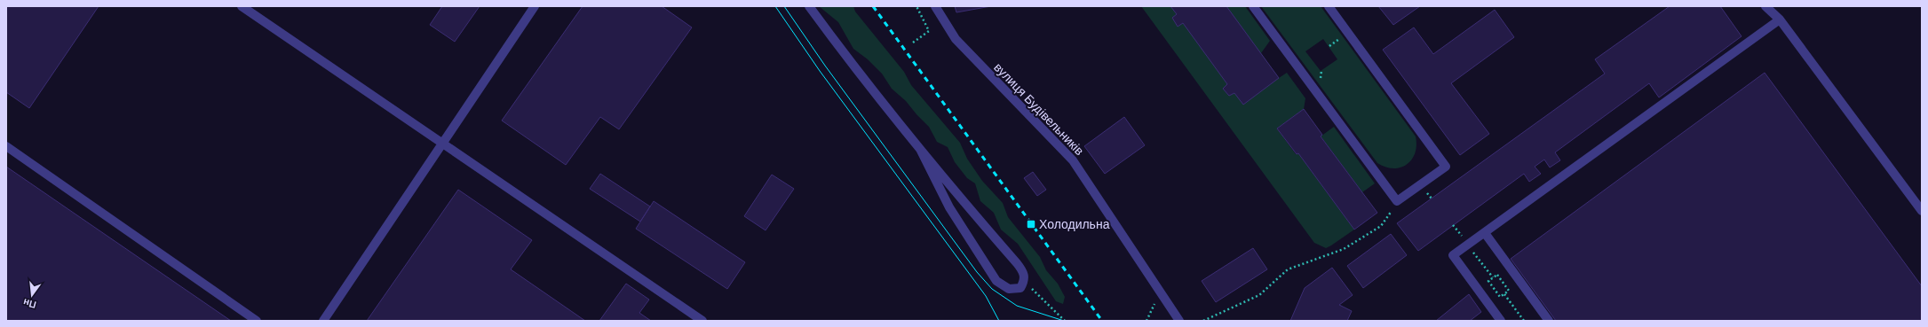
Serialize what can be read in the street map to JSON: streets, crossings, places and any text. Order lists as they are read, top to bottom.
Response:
{
  "streets": {
    "street": ["вулиця Будівельників"]
  },
  "places": {
    "transit": ["Холодильна"]
  },
  "north": "bottom"
}
